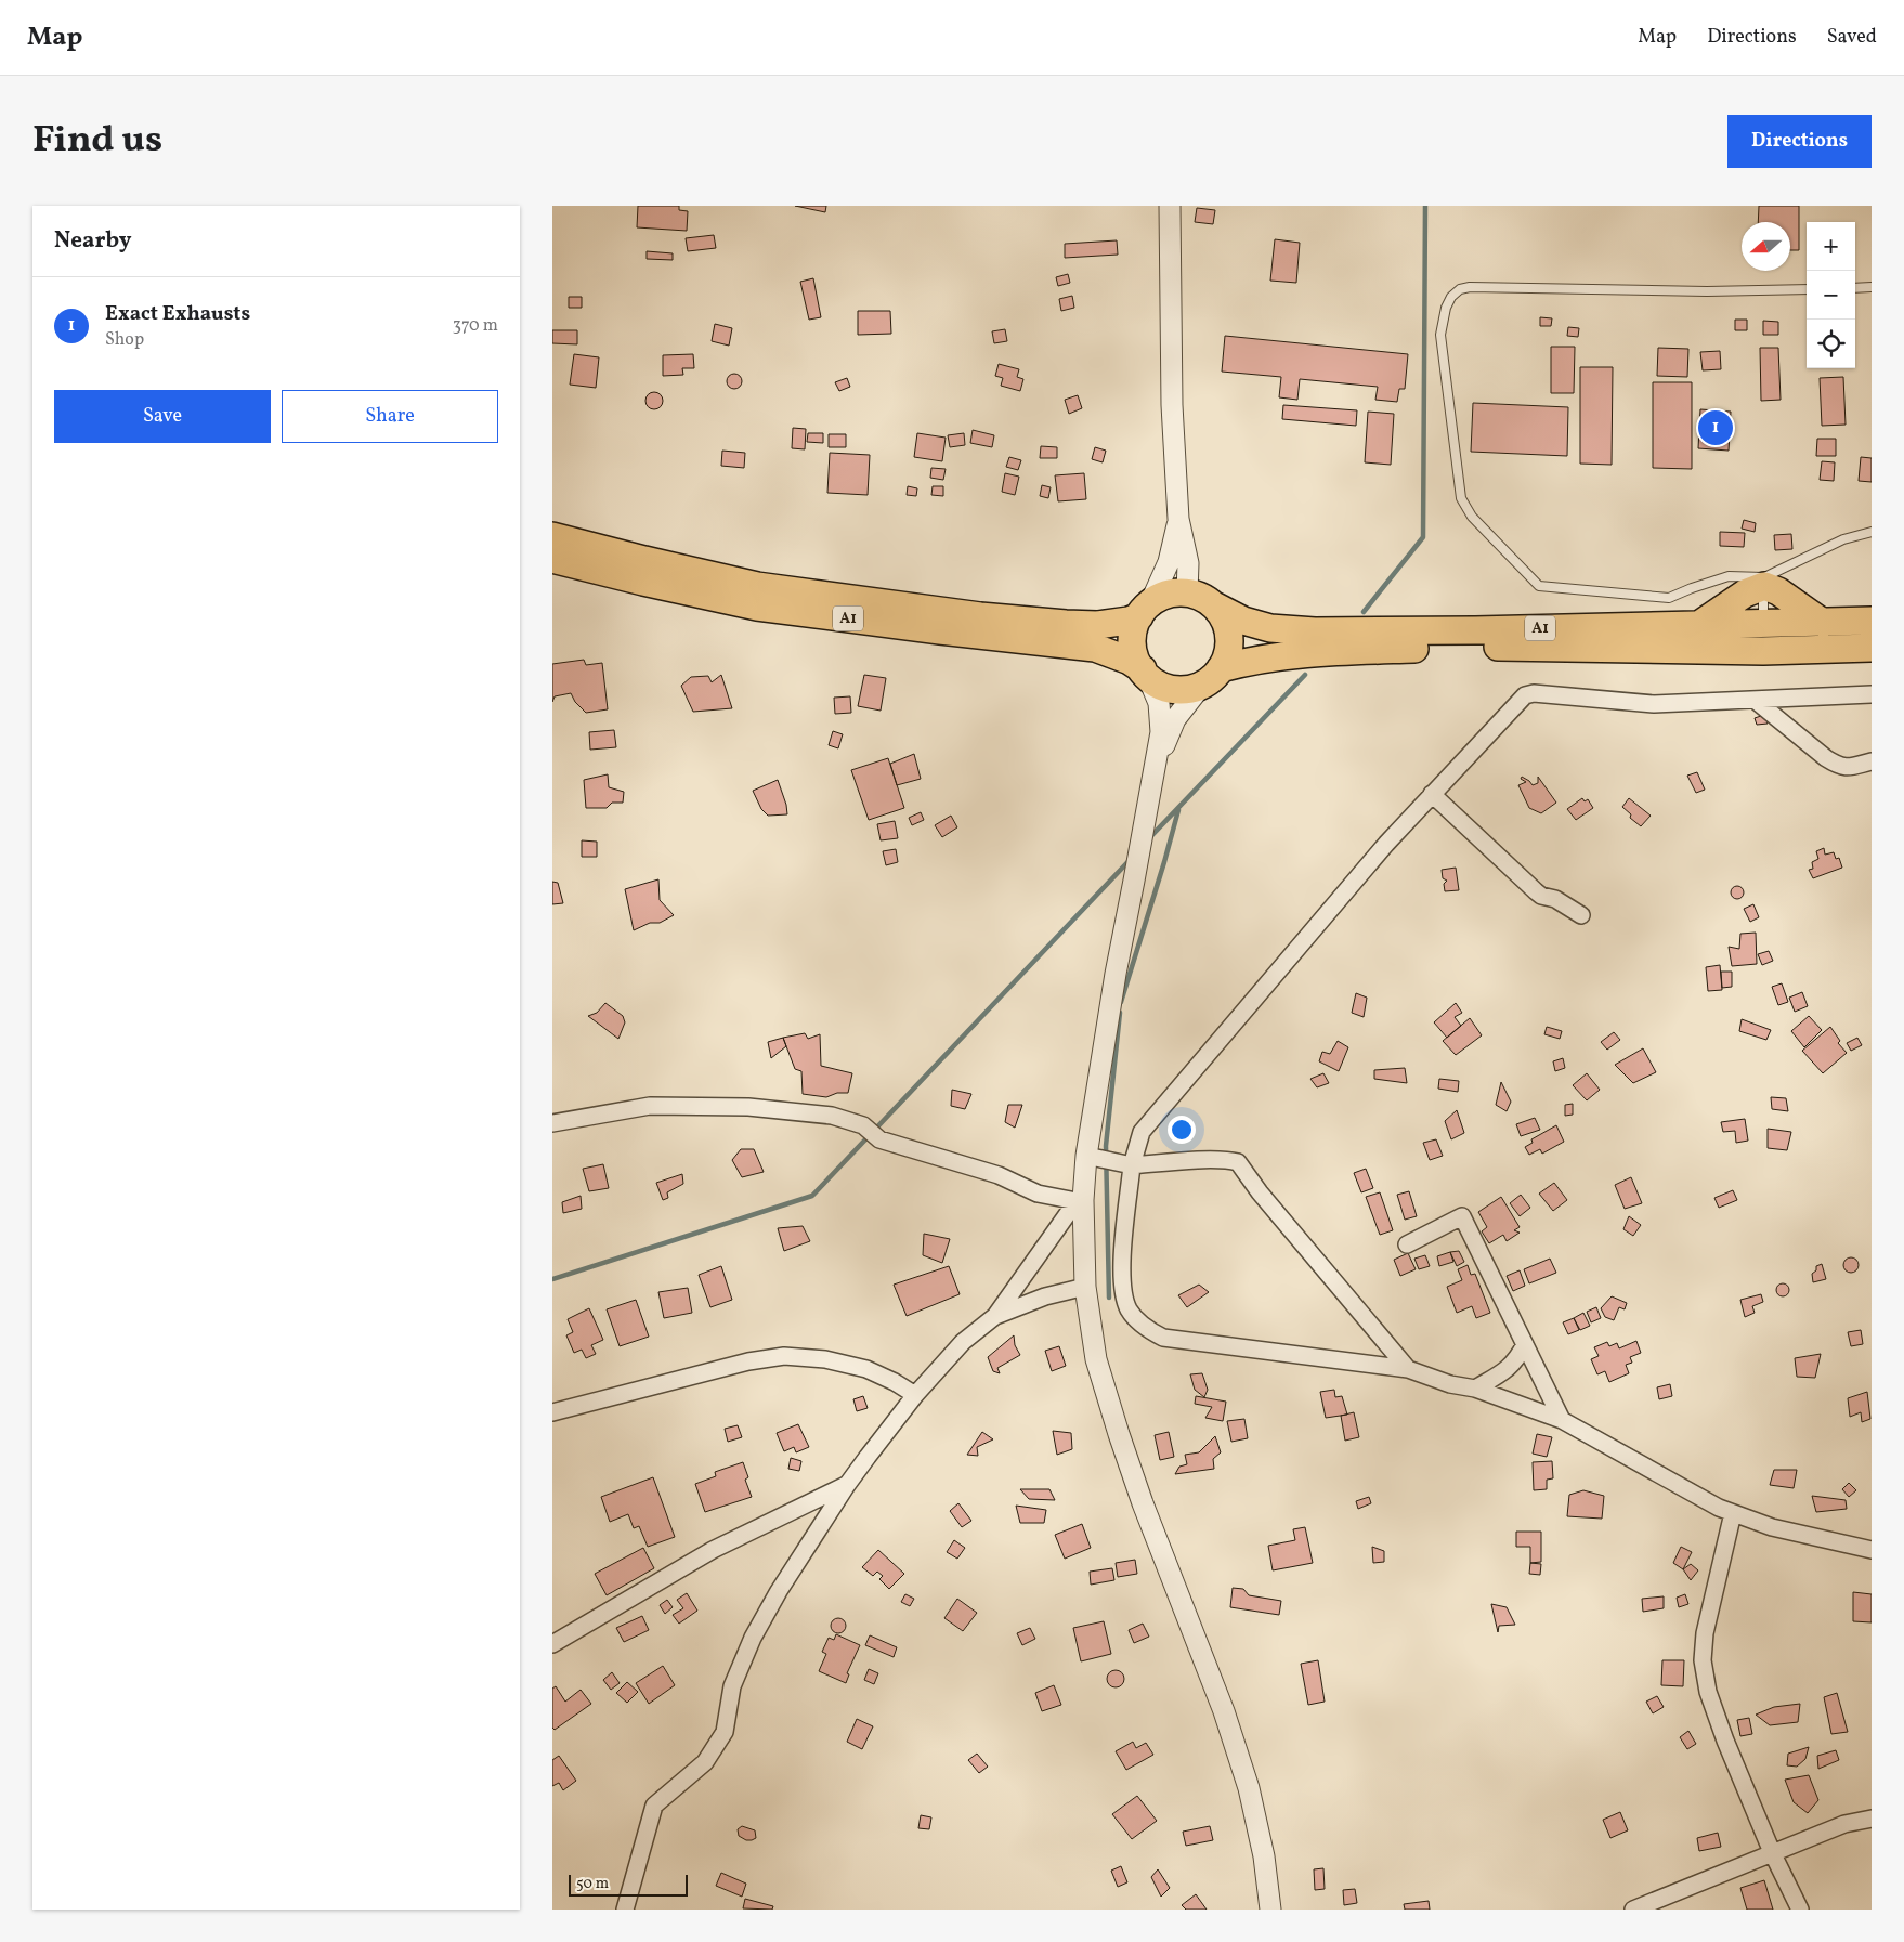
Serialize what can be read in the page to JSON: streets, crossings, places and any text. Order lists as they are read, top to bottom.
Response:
{
  "streets": {
    "highway": ["A1"]
  },
  "scale_bar": "50 m",
  "north": "left",
  "page": {
    "header": "Map",
    "nav": ["Map", "Directions", "Saved"],
    "title": "Find us",
    "buttons": [
      "Directions",
      ["Save", "Share"]
    ],
    "heading": "Nearby",
    "map_buttons": ["+", "−"],
    "list": [
      {
        "mark": "1",
        "name": "Exact Exhausts",
        "note": "Shop",
        "value": "370 m"
      }
    ],
    "pins": "1",
    "scale": "50 m"
  }
}
